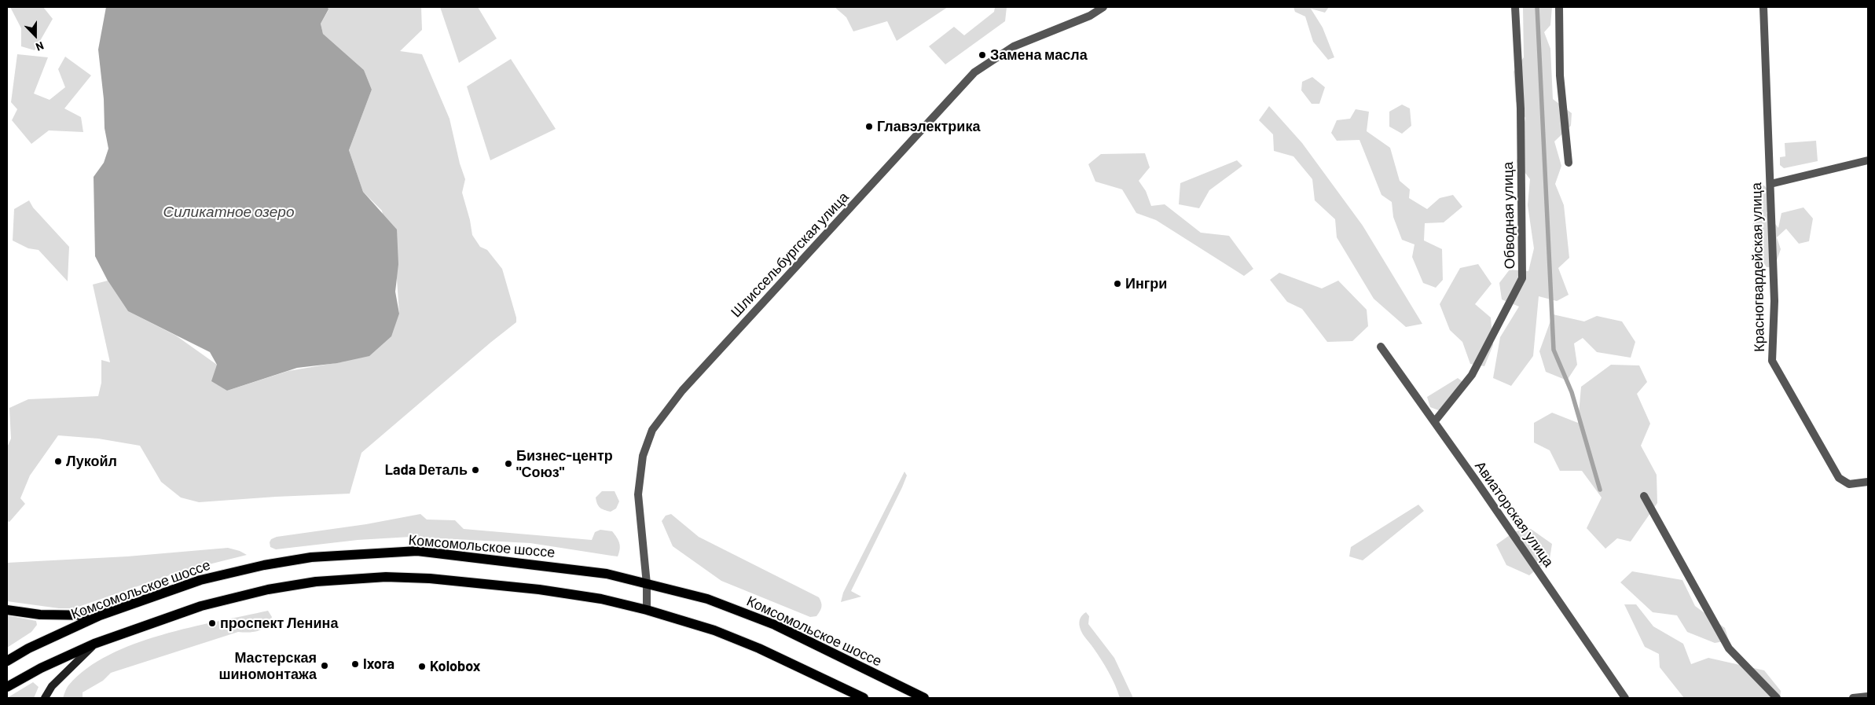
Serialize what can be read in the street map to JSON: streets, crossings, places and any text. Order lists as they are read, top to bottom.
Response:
{
  "streets": {
    "main road": ["Комсомольское шоссе"],
    "street": [
      "Обводная улица",
      "Шлиссельбургская улица",
      "Красногвардейская улица",
      "Авиаторская улица"
    ]
  },
  "crossings": [
    ["Обводная улица", "Авиаторская улица"],
    ["Шлиссельбургская улица", "Комсомольское шоссе"]
  ],
  "water": ["Силикатное озеро"],
  "places": [
    "Замена масла",
    "Главэлектрика",
    "Ингри",
    "Лукойл",
    "Бизнес-центр \"Союз\"",
    "Lada Dеталь",
    "проспект Ленина",
    "Ixora",
    "Мастерская шиномонтажа",
    "Kolobox"
  ],
  "north": "bottom"
}
